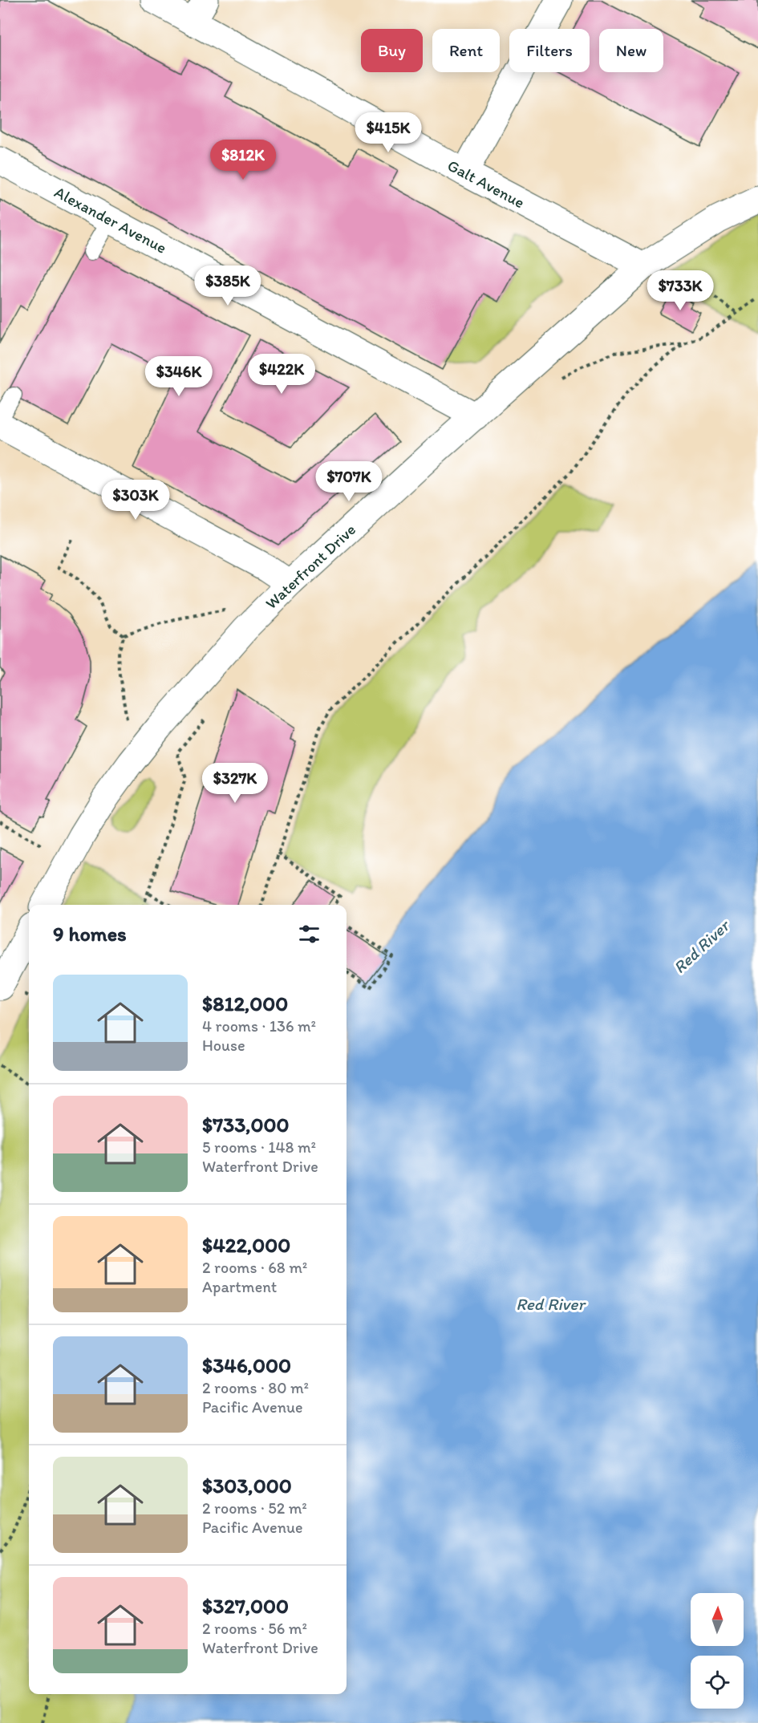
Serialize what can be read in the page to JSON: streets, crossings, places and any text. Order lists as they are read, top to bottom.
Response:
{
  "streets": {
    "street": ["Galt Avenue", "Alexander Avenue", "Waterfront Drive"]
  },
  "crossings": [
    ["Galt Avenue", "Waterfront Drive"],
    ["Alexander Avenue", "Waterfront Drive"]
  ],
  "water": ["Red River"],
  "north": "top",
  "page": {
    "chip": [
      "Buy",
      "Rent",
      "Filters",
      "New"
    ],
    "price": [
      "$415K",
      "$812K",
      "$385K",
      "$733K",
      "$422K",
      "$346K",
      "$707K",
      "$303K",
      "$327K"
    ],
    "heading": "9 homes",
    "list": [
      {
        "name": "$812,000",
        "note": "4 rooms · 136 m² · House"
      },
      {
        "name": "$733,000",
        "note": "5 rooms · 148 m² · Waterfront Drive"
      },
      {
        "name": "$422,000",
        "note": "2 rooms · 68 m² · Apartment"
      },
      {
        "name": "$346,000",
        "note": "2 rooms · 80 m² · Pacific Avenue"
      },
      {
        "name": "$303,000",
        "note": "2 rooms · 52 m² · Pacific Avenue"
      },
      {
        "name": "$327,000",
        "note": "2 rooms · 56 m² · Waterfront Drive"
      }
    ]
  }
}
